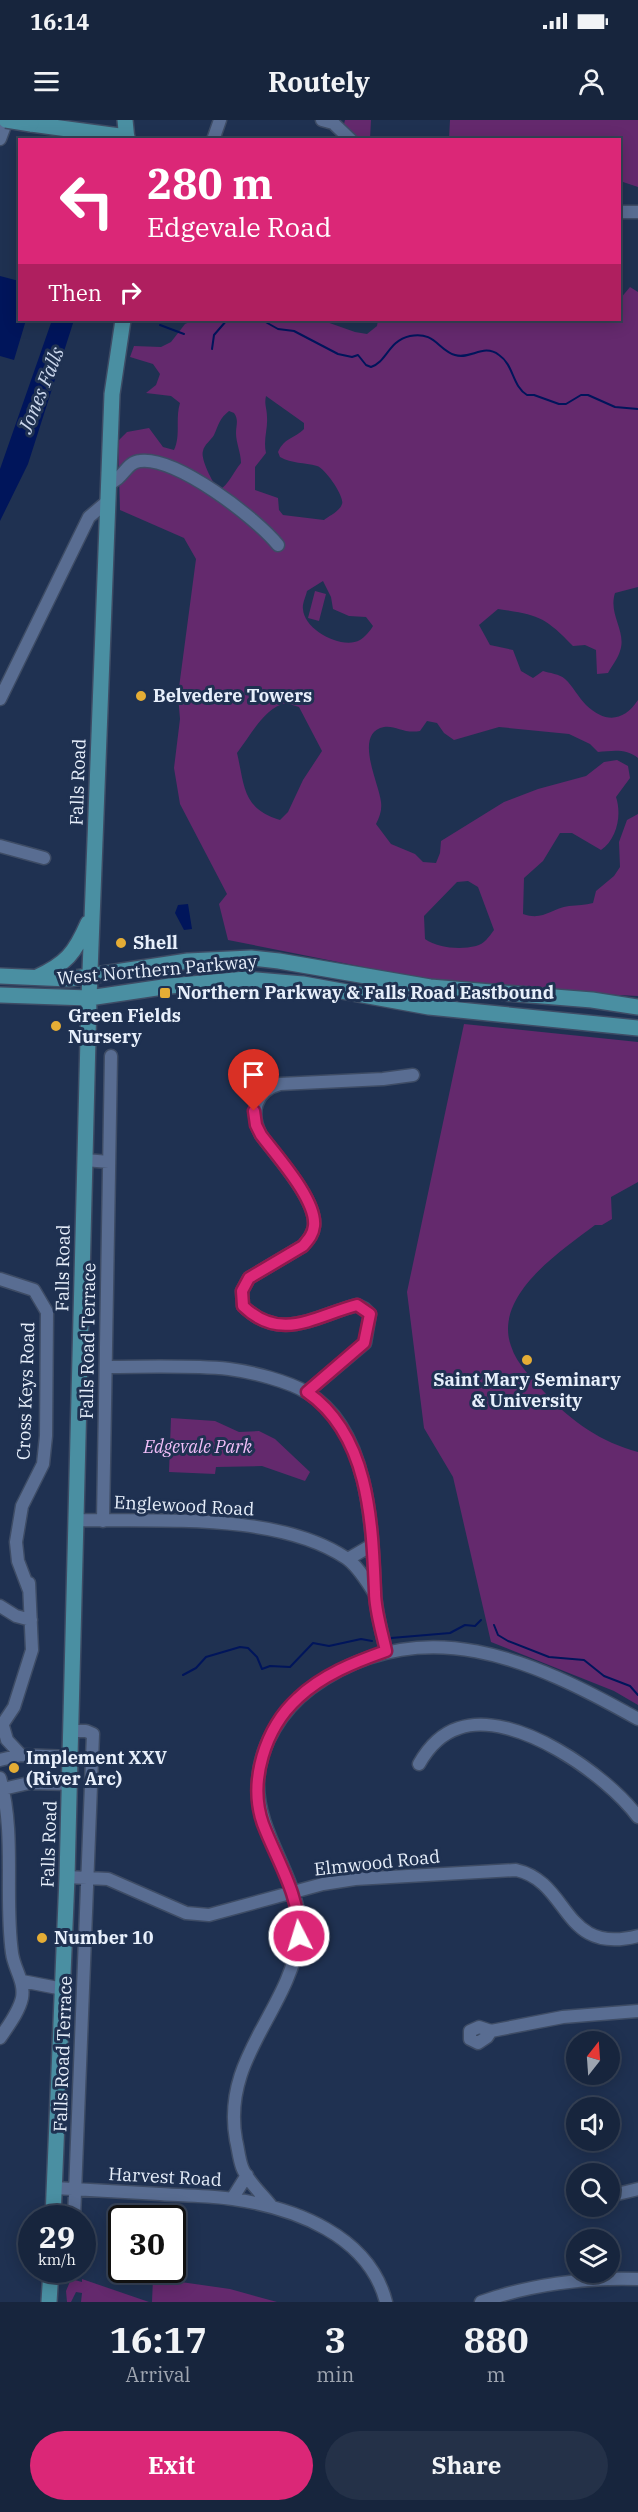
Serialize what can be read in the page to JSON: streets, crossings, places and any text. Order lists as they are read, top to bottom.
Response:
{
  "streets": {
    "main road": ["Falls Road", "West Northern Parkway"],
    "street": [
      "Falls Road Terrace",
      "Cross Keys Road",
      "Englewood Road",
      "Elmwood Road",
      "Harvest Road"
    ]
  },
  "crossings": [
    ["Falls Road", "West Northern Parkway"],
    ["Falls Road", "Falls Road Terrace"],
    ["Falls Road", "Englewood Road"],
    ["Falls Road", "Elmwood Road"],
    ["Falls Road", "Harvest Road"],
    ["Falls Road Terrace", "Englewood Road"],
    ["Falls Road Terrace", "Elmwood Road"],
    ["Falls Road Terrace", "Harvest Road"]
  ],
  "water": ["Jones Falls"],
  "parks": ["Edgevale Park"],
  "places": {
    "other": [
      "Belvedere Towers",
      "Shell",
      "Green Fields Nursery",
      "Saint Mary Seminary & University",
      "Implement XXV (River Arc)",
      "Number 10"
    ],
    "transit": ["Northern Parkway & Falls Road Eastbound"]
  },
  "north": "top",
  "page": {
    "status": "16:14",
    "header": "Routely",
    "turn": ["280 m", "Edgevale Road"],
    "then": "Then",
    "speed": "29 km/h",
    "limit": "30",
    "eta": [
      "16:17",
      "Arrival",
      "3",
      "min",
      "880",
      "m"
    ],
    "buttons": ["Exit", "Share"]
  }
}
